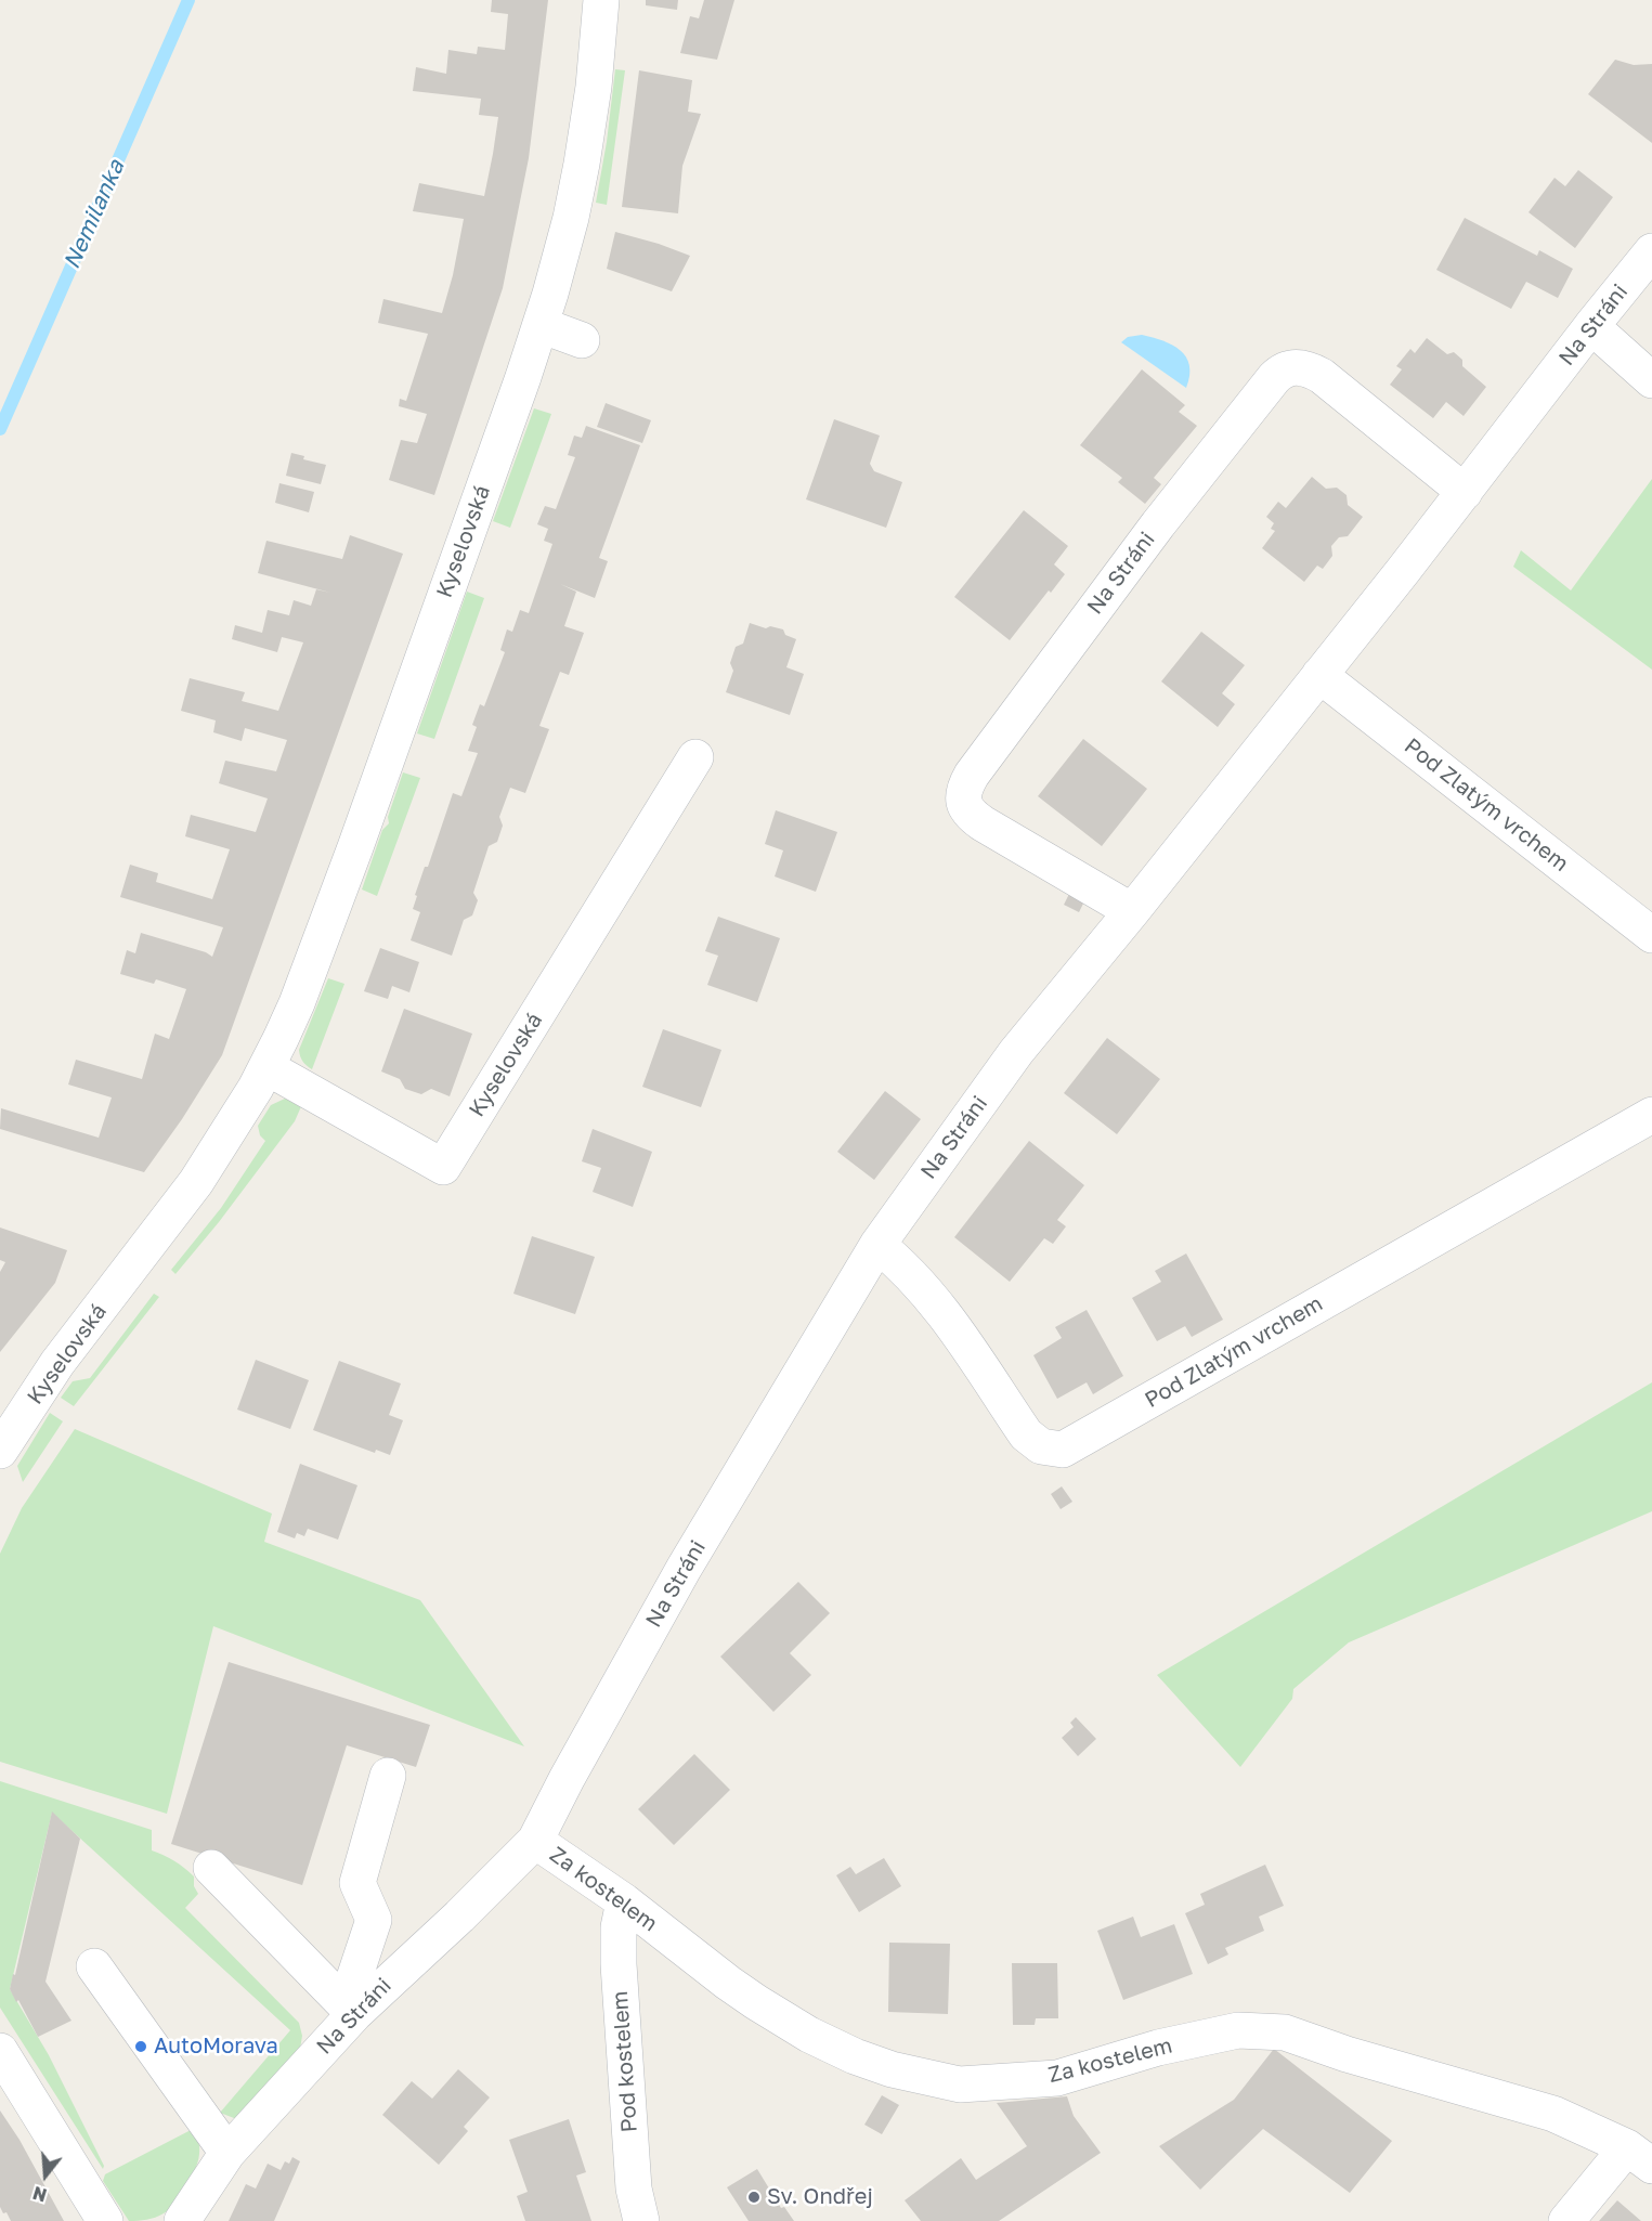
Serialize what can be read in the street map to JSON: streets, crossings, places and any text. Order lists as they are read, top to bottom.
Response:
{
  "streets": {
    "street": [
      "Na Stráni",
      "Kyselovská",
      "Pod Zlatým vrchem",
      "Za kostelem",
      "Pod kostelem"
    ]
  },
  "crossings": [
    ["Na Stráni", "Pod Zlatým vrchem"],
    ["Na Stráni", "Za kostelem"],
    ["Za kostelem", "Pod kostelem"]
  ],
  "water": ["Nemilanka"],
  "places": ["AutoMorava", "Sv. Ondřej"],
  "north": "bottom"
}
